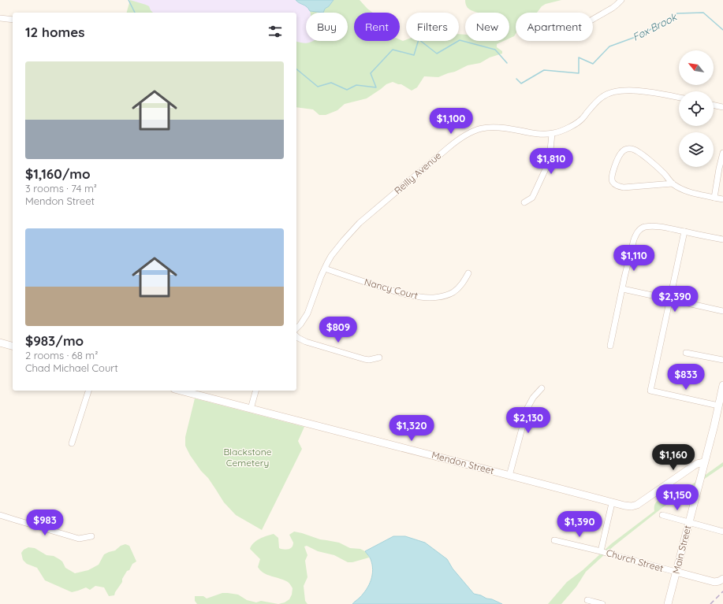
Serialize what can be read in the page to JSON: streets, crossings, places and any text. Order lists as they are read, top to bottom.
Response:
{
  "streets": {
    "street": [
      "Reilly Avenue",
      "Nancy Court",
      "Mendon Street",
      "Main Street",
      "Church Street"
    ]
  },
  "crossings": [
    ["Reilly Avenue", "Nancy Court"],
    ["Mendon Street", "Main Street"],
    ["Main Street", "Church Street"]
  ],
  "water": ["Fox Brook"],
  "parks": ["Blackstone Cemetery"],
  "north": "top left",
  "page": {
    "chip": [
      "Buy",
      "Rent",
      "Filters",
      "New",
      "Apartment"
    ],
    "heading": "12 homes",
    "list": [
      {
        "name": "$1,160/mo",
        "note": "3 rooms · 74 m² · Mendon Street"
      },
      {
        "name": "$983/mo",
        "note": "2 rooms · 68 m² · Chad Michael Court"
      }
    ],
    "price": [
      "$1,100",
      "$1,810",
      "$1,110",
      "$2,390",
      "$809",
      "$833",
      "$2,130",
      "$1,320",
      "$1,160",
      "$1,150",
      "$983",
      "$1,390"
    ]
  }
}
